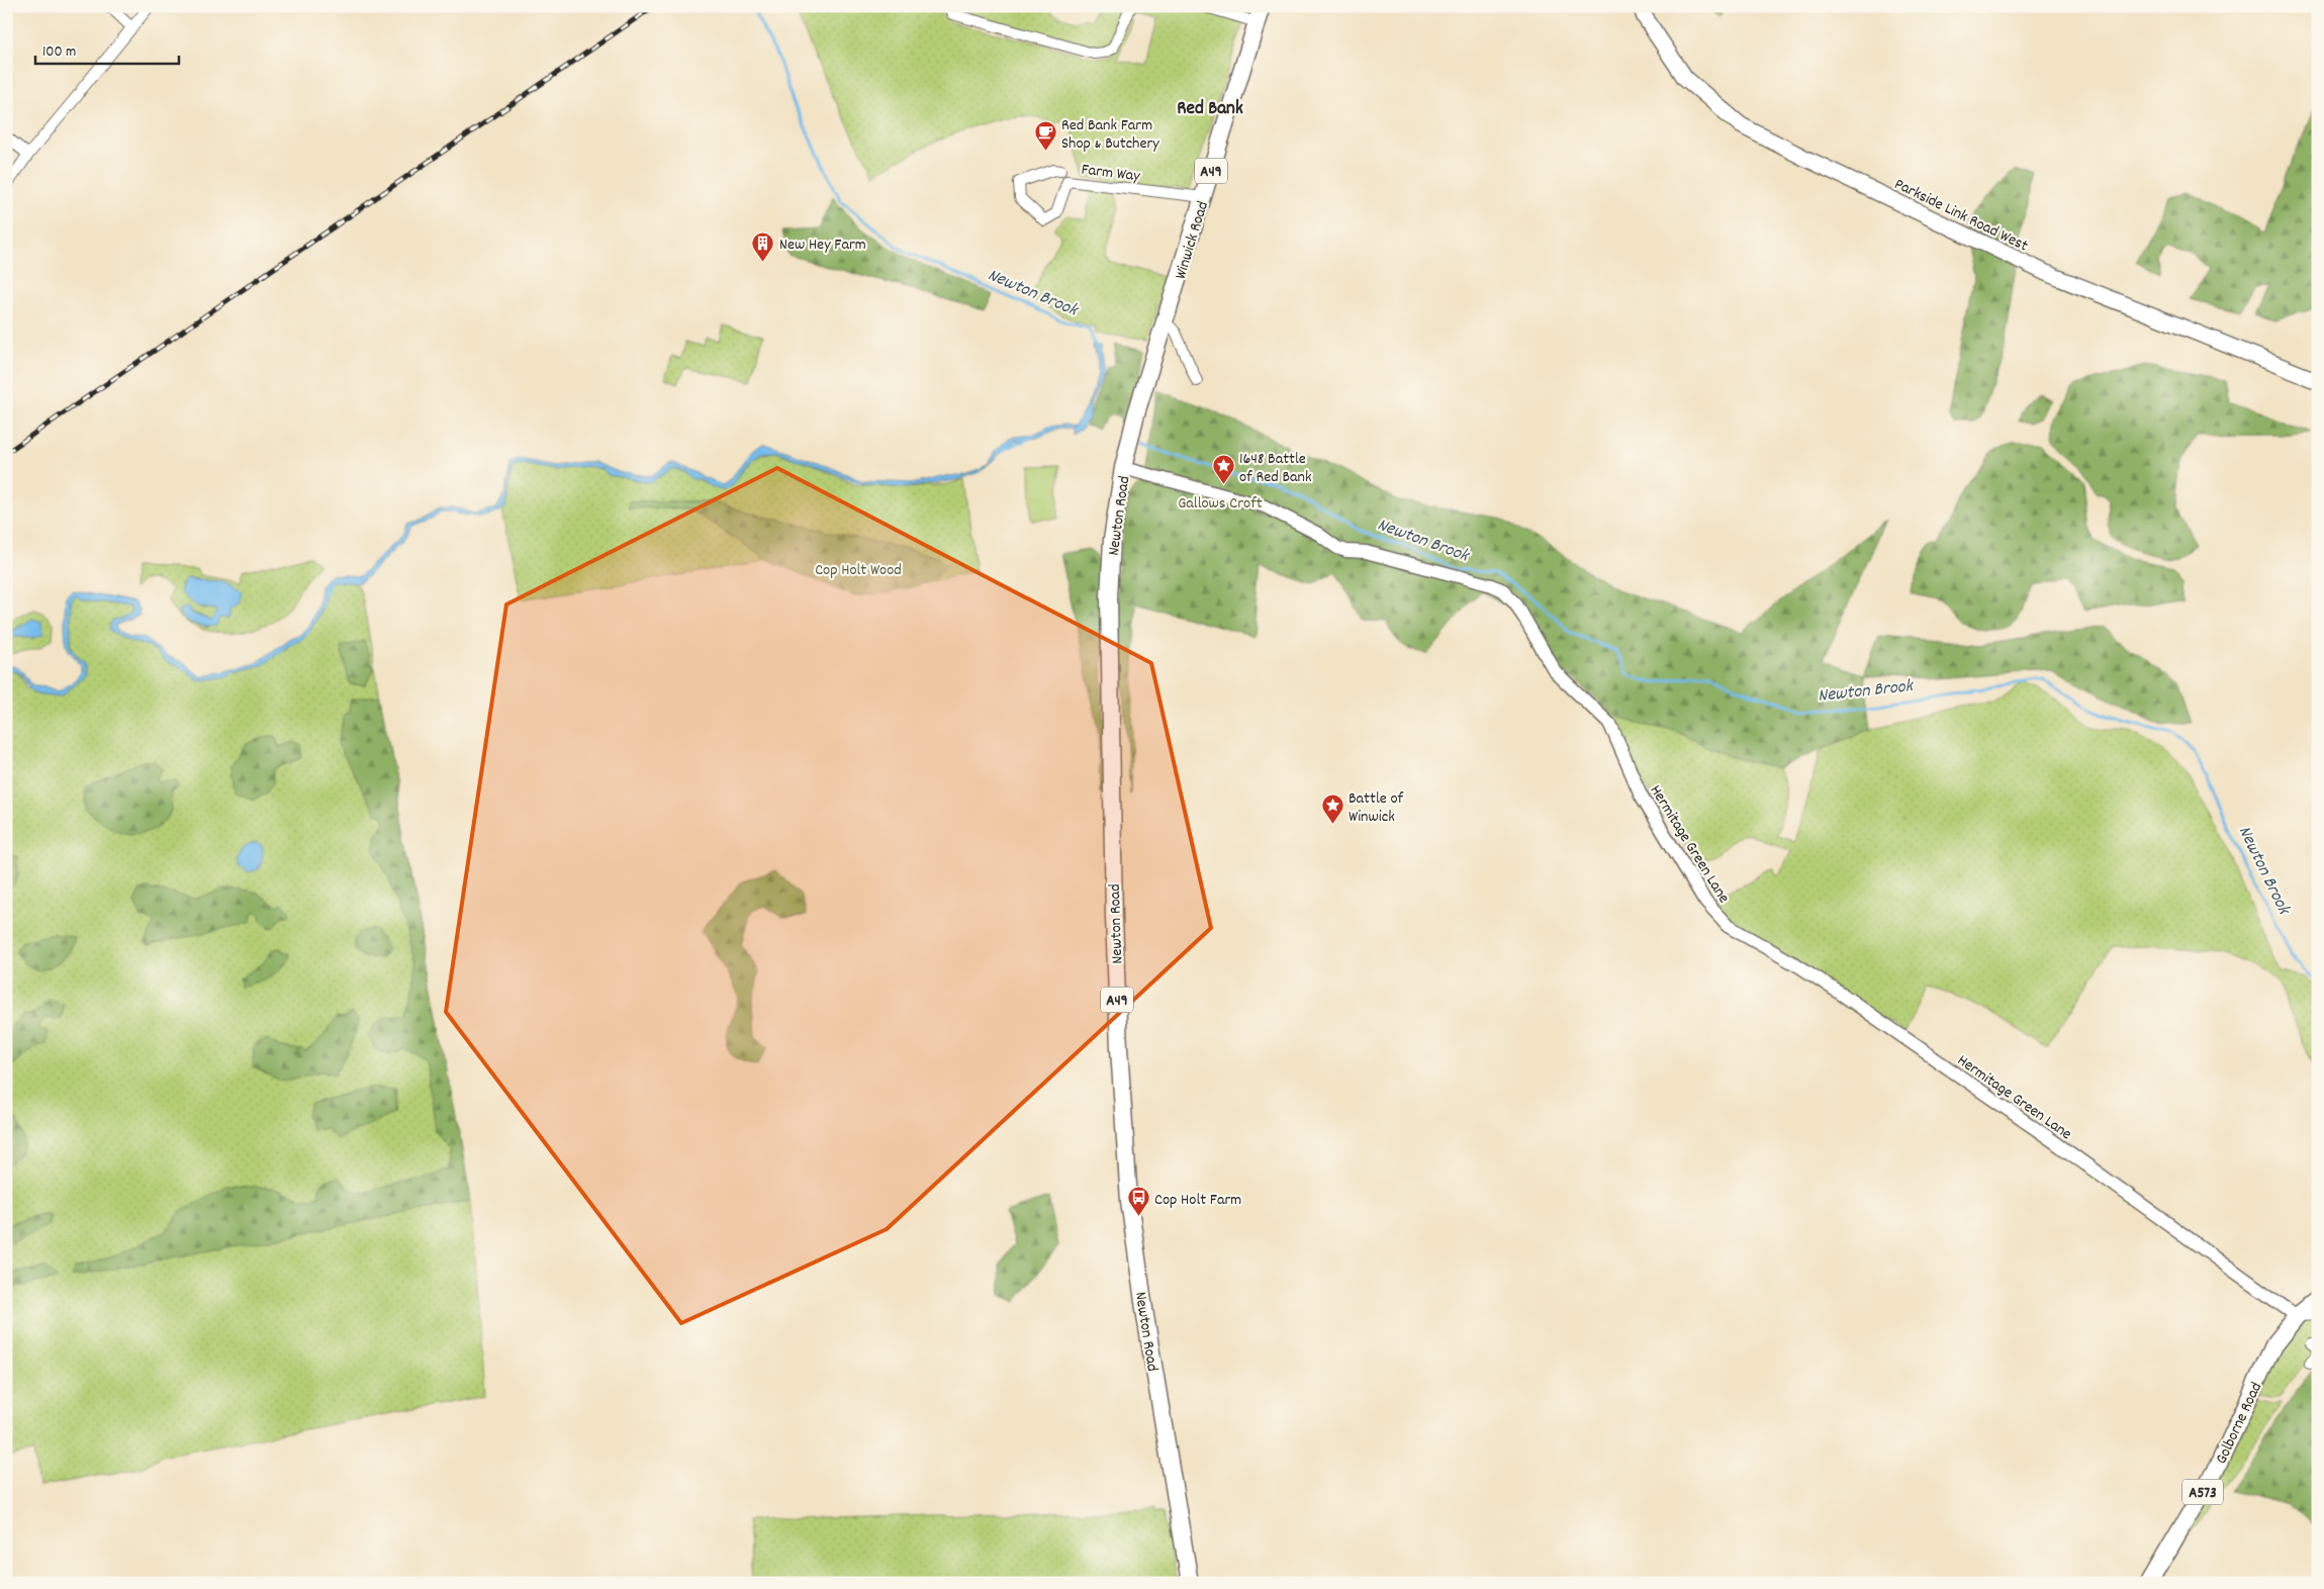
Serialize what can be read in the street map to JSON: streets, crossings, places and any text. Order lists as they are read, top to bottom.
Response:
{
  "streets": {
    "main road": [
      "A49",
      "Parkside Link Road West",
      "Winwick Road",
      "Newton Road",
      "Golborne Road",
      "A573"
    ],
    "street": ["Farm Way", "Hermitage Green Lane"]
  },
  "crossings": [
    ["Farm Way", "Winwick Road"],
    ["Winwick Road", "Newton Road"],
    ["Newton Road", "Hermitage Green Lane"],
    ["Hermitage Green Lane", "Golborne Road"]
  ],
  "districts": ["Red Bank"],
  "water": ["Newton Brook"],
  "parks": ["Gallows Croft", "Cop Holt Wood"],
  "places": {
    "cafe": ["Red Bank Farm Shop & Butchery"],
    "building": ["New Hey Farm"],
    "place": ["1648 Battle of Red Bank", "Battle of Winwick"],
    "bus stop": ["Cop Holt Farm"]
  },
  "scale_bar": "100 m"
}
